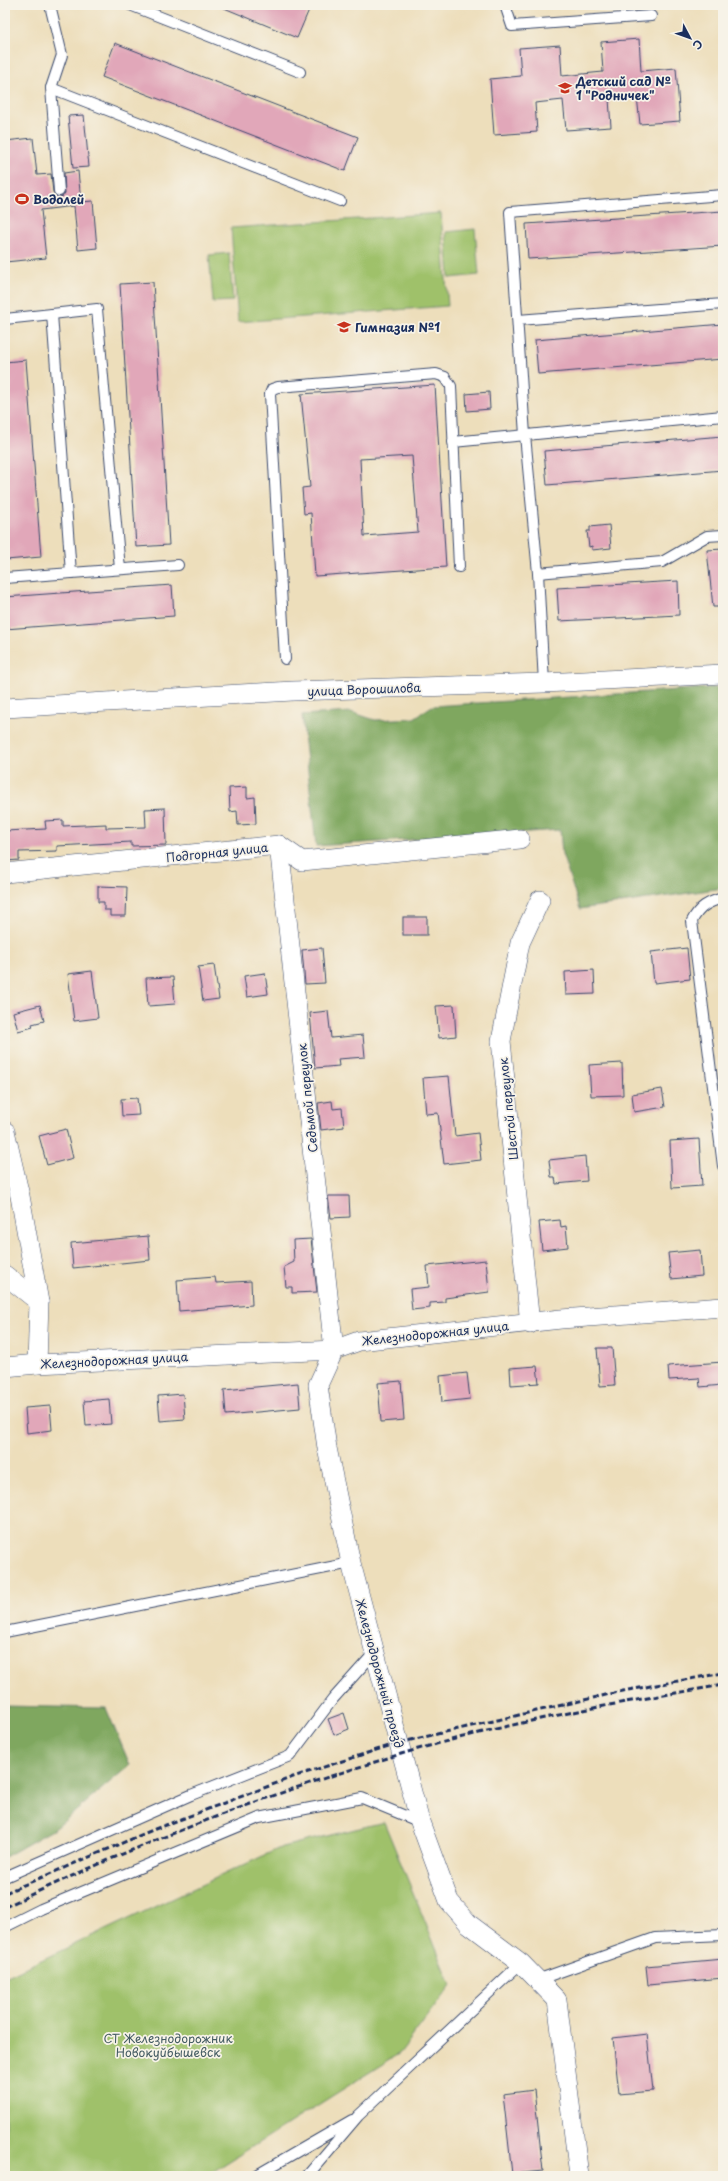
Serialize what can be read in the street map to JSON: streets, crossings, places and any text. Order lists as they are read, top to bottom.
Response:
{
  "streets": {
    "street": [
      "улица Ворошилова",
      "Подгорная улица",
      "Седьмой переулок",
      "Шестой переулок",
      "Железнодорожная улица",
      "Железнодорожный проезд"
    ]
  },
  "crossings": [
    ["Подгорная улица", "Седьмой переулок"],
    ["Седьмой переулок", "Железнодорожная улица"],
    ["Седьмой переулок", "Железнодорожный проезд"],
    ["Шестой переулок", "Железнодорожная улица"],
    ["Железнодорожная улица", "Железнодорожный проезд"]
  ],
  "parks": ["СТ Железнодорожник Новокуйбышевск"],
  "places": {
    "school or university": ["Детский сад № 1 \"Родничек\"", "Гимназия №1"],
    "sports": ["Водолей"]
  },
  "north": "bottom right"
}
